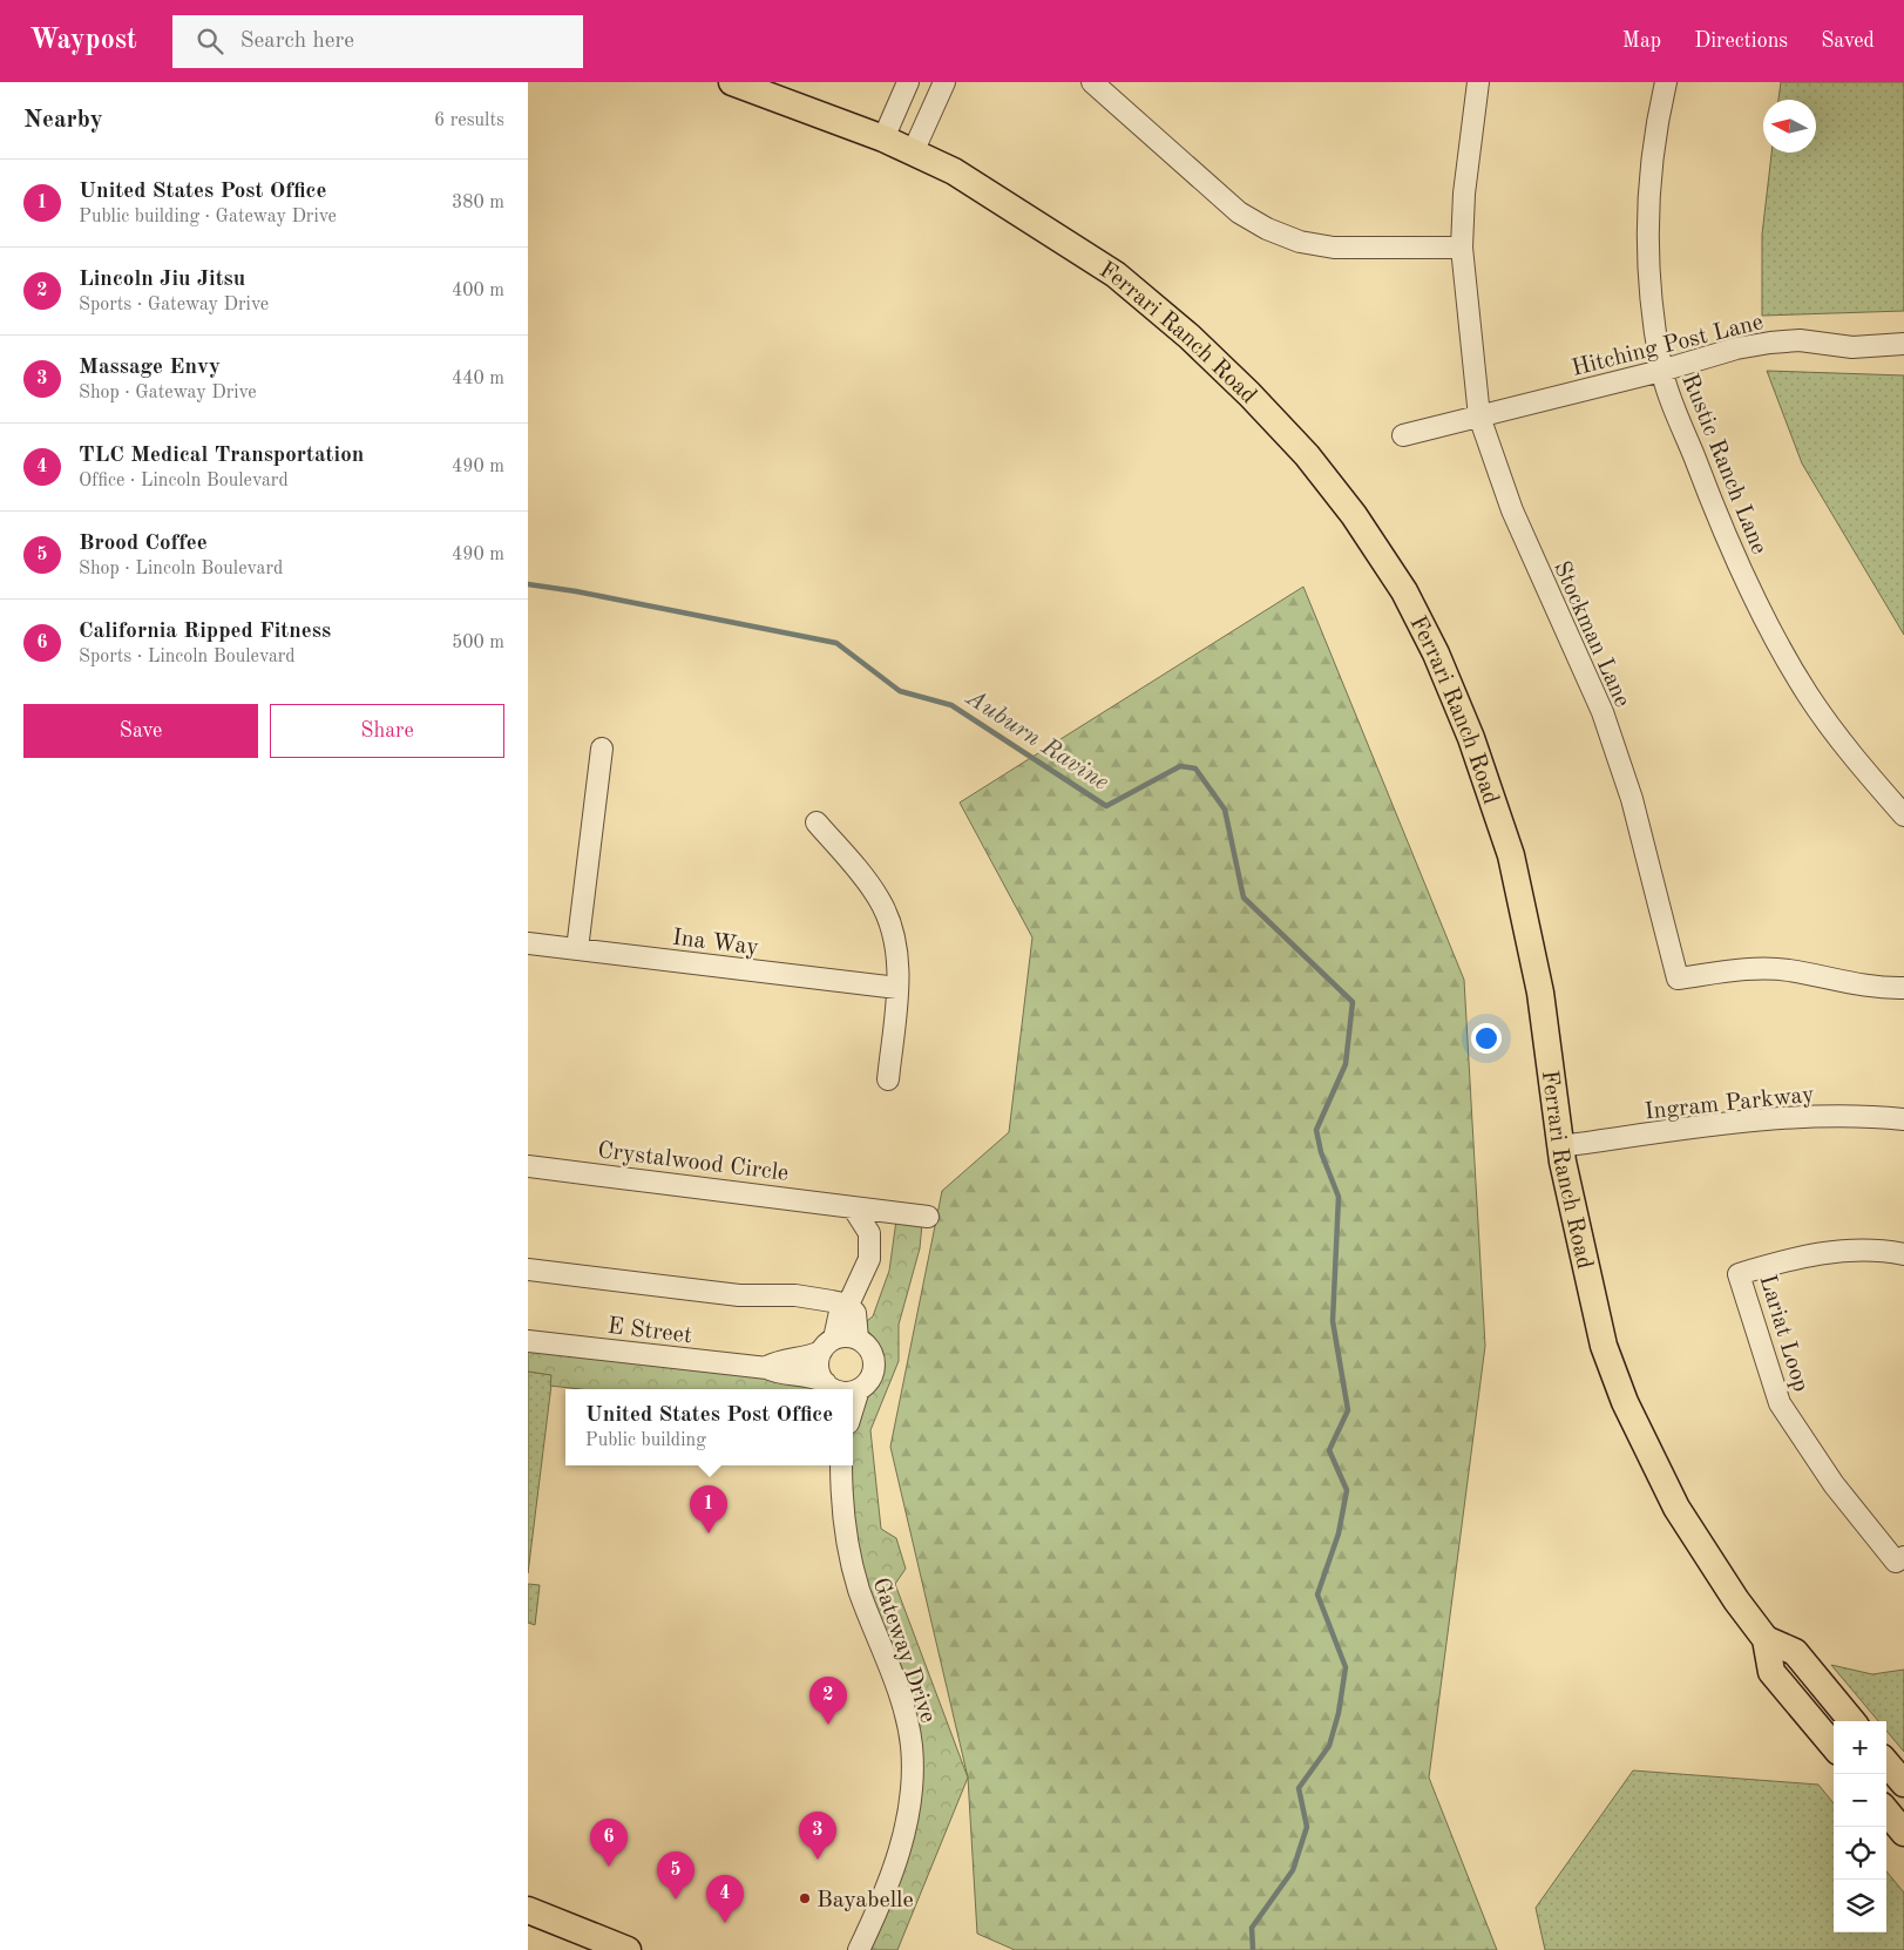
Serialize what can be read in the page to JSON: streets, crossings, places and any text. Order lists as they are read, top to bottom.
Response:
{
  "streets": {
    "main road": ["Ferrari Ranch Road"],
    "street": [
      "Hitching Post Lane",
      "Rustic Ranch Lane",
      "Stockman Lane",
      "Ina Way",
      "Ingram Parkway",
      "Crystalwood Circle",
      "E Street",
      "Lariat Loop",
      "Gateway Drive"
    ]
  },
  "crossings": [
    ["Ferrari Ranch Road", "Ingram Parkway"],
    ["Hitching Post Lane", "Rustic Ranch Lane"],
    ["Hitching Post Lane", "Stockman Lane"]
  ],
  "water": ["Auburn Ravine"],
  "places": ["Bayabelle"],
  "north": "left",
  "page": {
    "header": "Waypost",
    "search": "Search here",
    "nav": ["Map", "Directions", "Saved"],
    "heading": ["Nearby", "6 results"],
    "list": [
      {
        "mark": "1",
        "name": "United States Post Office",
        "note": "Public building · Gateway Drive",
        "value": "380 m"
      },
      {
        "mark": "2",
        "name": "Lincoln Jiu Jitsu",
        "note": "Sports · Gateway Drive",
        "value": "400 m"
      },
      {
        "mark": "3",
        "name": "Massage Envy",
        "note": "Shop · Gateway Drive",
        "value": "440 m"
      },
      {
        "mark": "4",
        "name": "TLC Medical Transportation",
        "note": "Office · Lincoln Boulevard",
        "value": "490 m"
      },
      {
        "mark": "5",
        "name": "Brood Coffee",
        "note": "Shop · Lincoln Boulevard",
        "value": "490 m"
      },
      {
        "mark": "6",
        "name": "California Ripped Fitness",
        "note": "Sports · Lincoln Boulevard",
        "value": "500 m"
      }
    ],
    "buttons": ["Save", "Share"],
    "popup": ["United States Post Office", "Public building"],
    "pins": [
      "1",
      "2",
      "3",
      "6",
      "5",
      "4"
    ],
    "map_buttons": ["+", "−"]
  }
}
